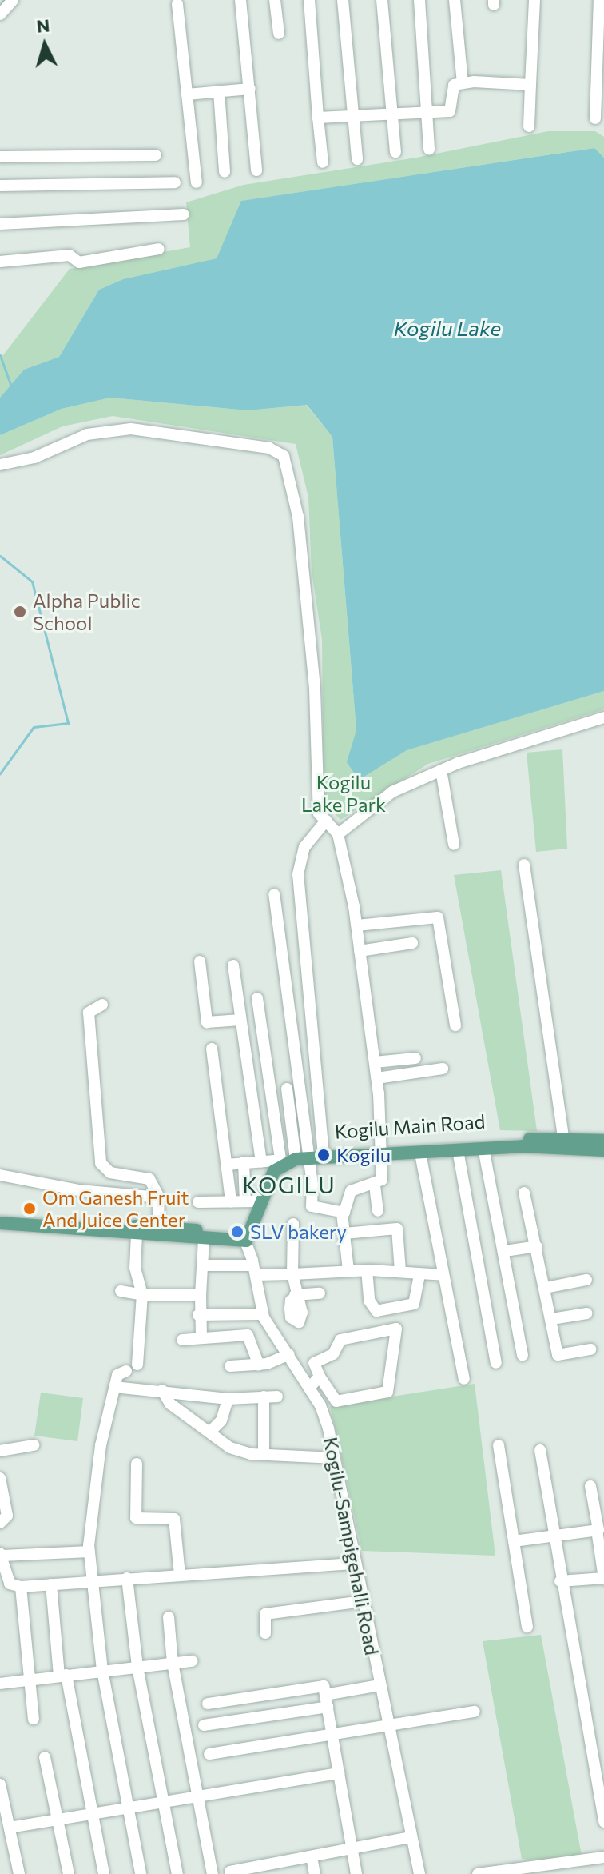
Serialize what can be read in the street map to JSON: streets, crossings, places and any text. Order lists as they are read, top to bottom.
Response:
{
  "streets": {
    "main road": ["Kogilu Main Road"],
    "street": ["Kogilu-Sampigehalli Road"]
  },
  "districts": ["KOGILU"],
  "water": ["Kogilu Lake"],
  "parks": ["Kogilu Lake Park"],
  "places": [
    "Alpha Public School",
    "Kogilu",
    "Om Ganesh Fruit And Juice Center",
    "SLV bakery"
  ],
  "north": "top"
}
